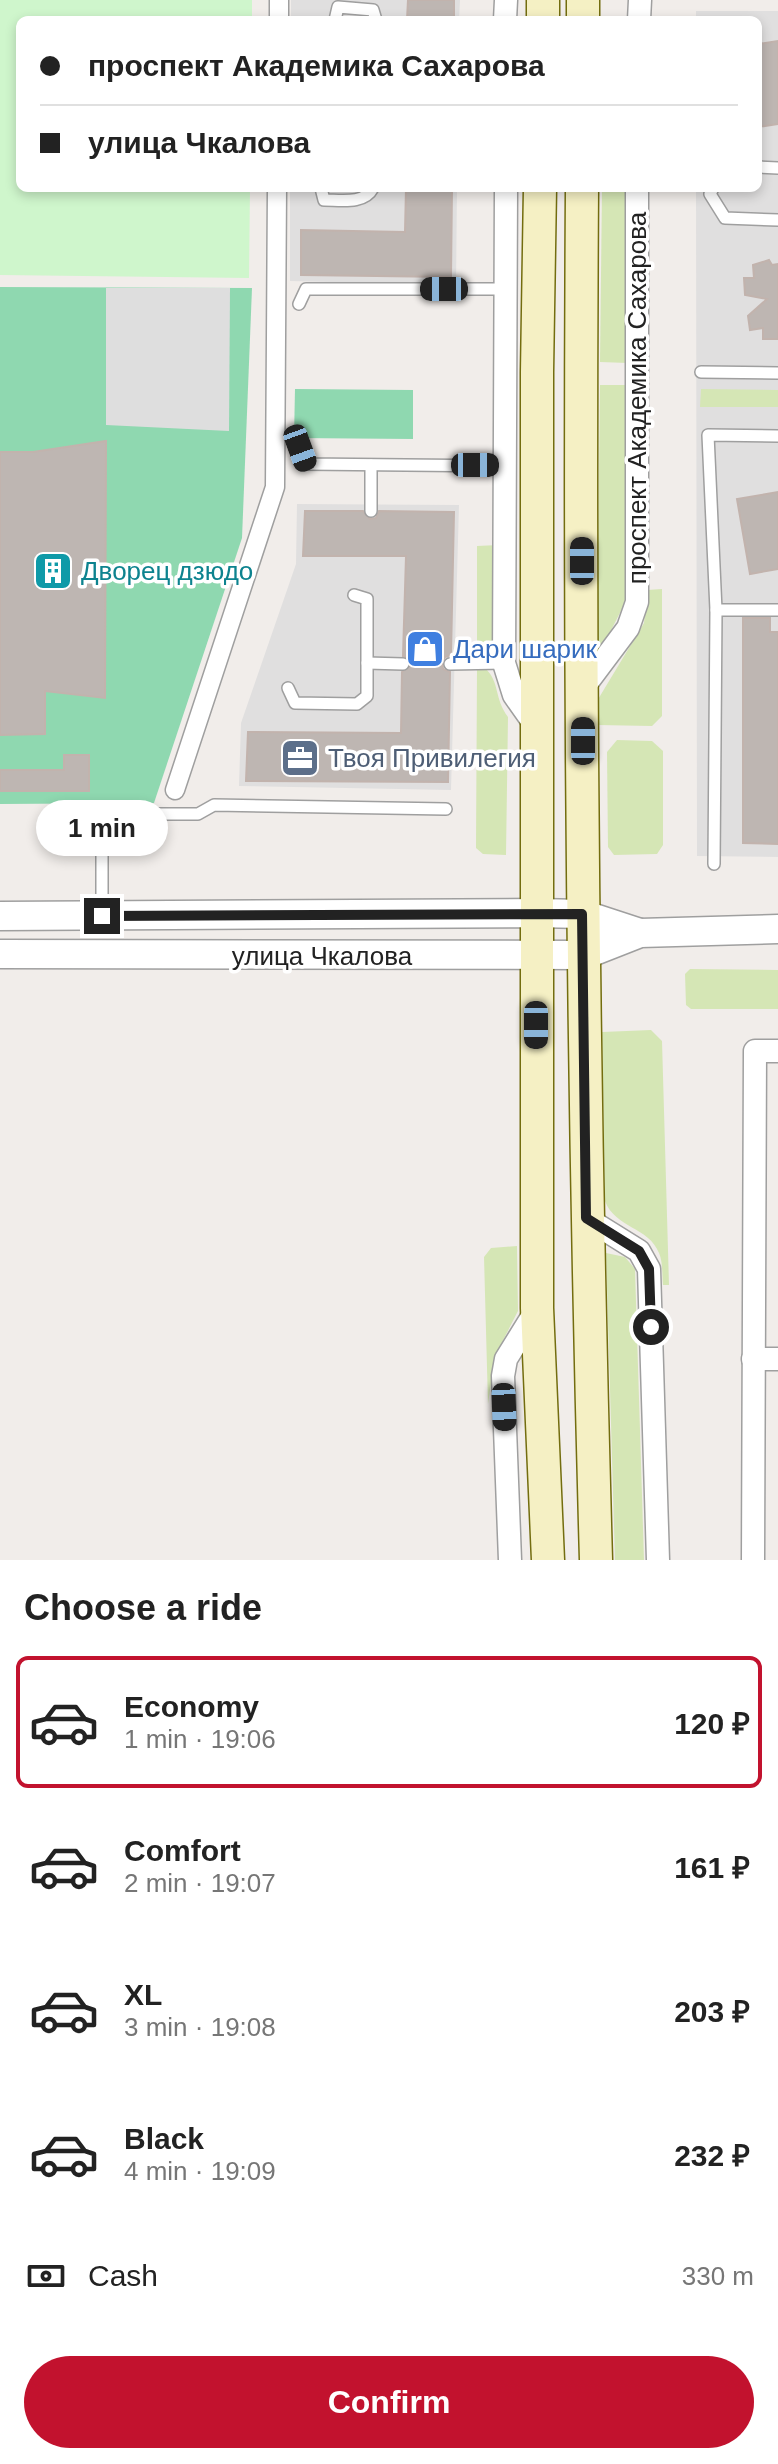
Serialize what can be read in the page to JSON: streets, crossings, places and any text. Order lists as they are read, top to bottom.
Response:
{
  "streets": {
    "street": ["проспект Академика Сахарова", "улица Чкалова"]
  },
  "places": {
    "building": ["Дворец дзюдо"],
    "shop": ["Дари шарик"],
    "office": ["Твоя Привилегия"]
  },
  "page": {
    "banner": ["проспект Академика Сахарова", "улица Чкалова"],
    "bubble": "1 min",
    "heading": "Choose a ride",
    "list": [
      {
        "name": "Economy",
        "note": "1 min · 19:06",
        "value": "120 ₽"
      },
      {
        "name": "Comfort",
        "note": "2 min · 19:07",
        "value": "161 ₽"
      },
      {
        "name": "XL",
        "note": "3 min · 19:08",
        "value": "203 ₽"
      },
      {
        "name": "Black",
        "note": "4 min · 19:09",
        "value": "232 ₽"
      }
    ],
    "pay": ["Cash", "330 m"],
    "buttons": "Confirm"
  }
}
